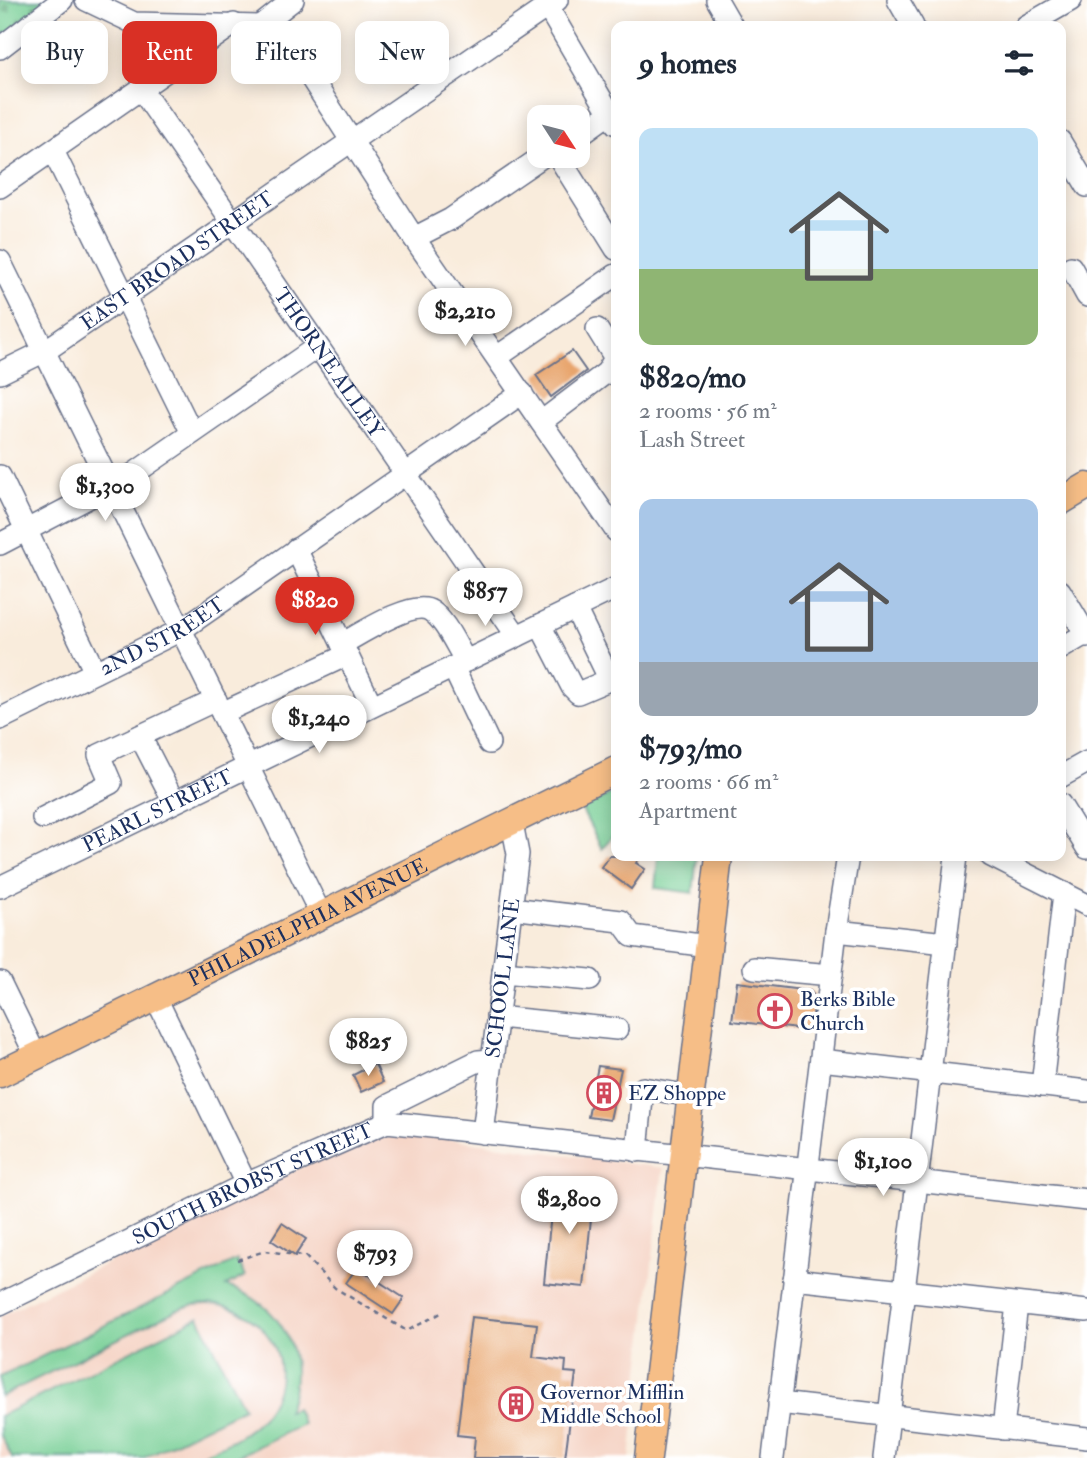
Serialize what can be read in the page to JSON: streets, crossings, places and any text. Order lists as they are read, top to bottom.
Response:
{
  "streets": {
    "main road": ["PHILADELPHIA AVENUE"],
    "street": [
      "EAST BROAD STREET",
      "THORNE ALLEY",
      "2ND STREET",
      "PEARL STREET",
      "SCHOOL LANE",
      "SOUTH BROBST STREET"
    ]
  },
  "crossings": [
    ["EAST BROAD STREET", "THORNE ALLEY"],
    ["THORNE ALLEY", "2ND STREET"],
    ["THORNE ALLEY", "PEARL STREET"],
    ["PHILADELPHIA AVENUE", "SCHOOL LANE"],
    ["SCHOOL LANE", "SOUTH BROBST STREET"]
  ],
  "places": {
    "church": ["Berks Bible Church"],
    "building": ["EZ Shoppe", "Governor Mifflin Middle School"]
  },
  "north": "bottom right",
  "page": {
    "chip": [
      "Buy",
      "Rent",
      "Filters",
      "New"
    ],
    "heading": "9 homes",
    "list": [
      {
        "name": "$820/mo",
        "note": "2 rooms · 56 m² · Lash Street"
      },
      {
        "name": "$793/mo",
        "note": "2 rooms · 66 m² · Apartment"
      }
    ],
    "price": [
      "$2,210",
      "$1,300",
      "$857",
      "$820",
      "$1,240",
      "$825",
      "$1,100",
      "$2,800",
      "$793"
    ]
  }
}
